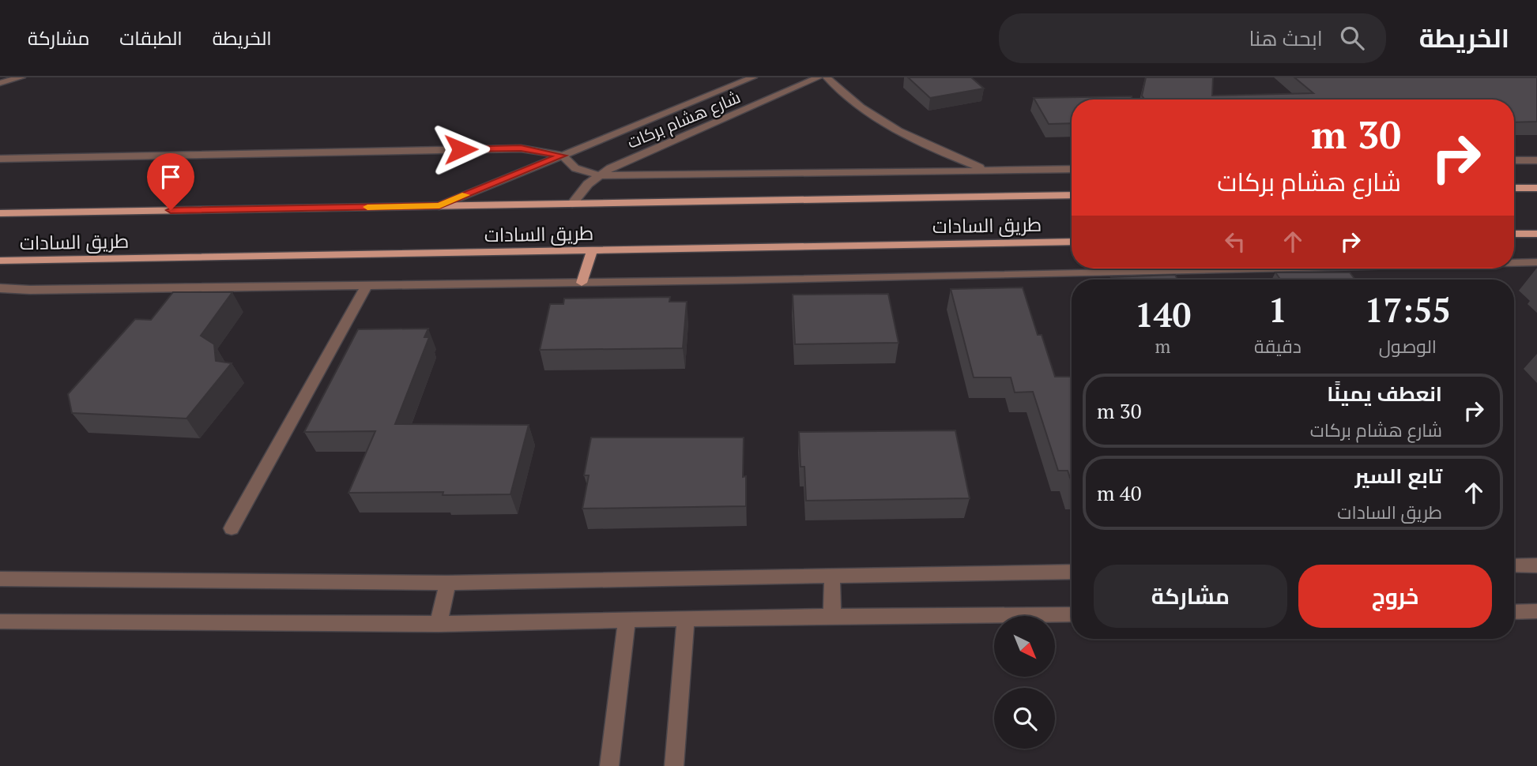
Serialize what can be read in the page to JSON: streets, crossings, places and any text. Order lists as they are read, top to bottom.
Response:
{
  "streets": {
    "main road": ["طريق السادات"],
    "street": ["شارع هشام بركات"]
  },
  "crossings": [
    ["شارع هشام بركات", "طريق السادات"]
  ],
  "north": "bottom right",
  "page": {
    "header": "الخريطة",
    "search": "ابحث هنا",
    "nav": ["الخريطة", "الطبقات", "مشاركة"],
    "turn": ["30 m", "شارع هشام بركات"],
    "eta": [
      "17:55",
      "الوصول",
      "1",
      "دقيقة",
      "140",
      "m"
    ],
    "list": [
      {
        "name": "انعطف يمينًا",
        "note": "شارع هشام بركات",
        "value": "30 m"
      },
      {
        "name": "تابع السير",
        "note": "طريق السادات",
        "value": "40 m"
      }
    ],
    "buttons": ["خروج", "مشاركة"]
  }
}
